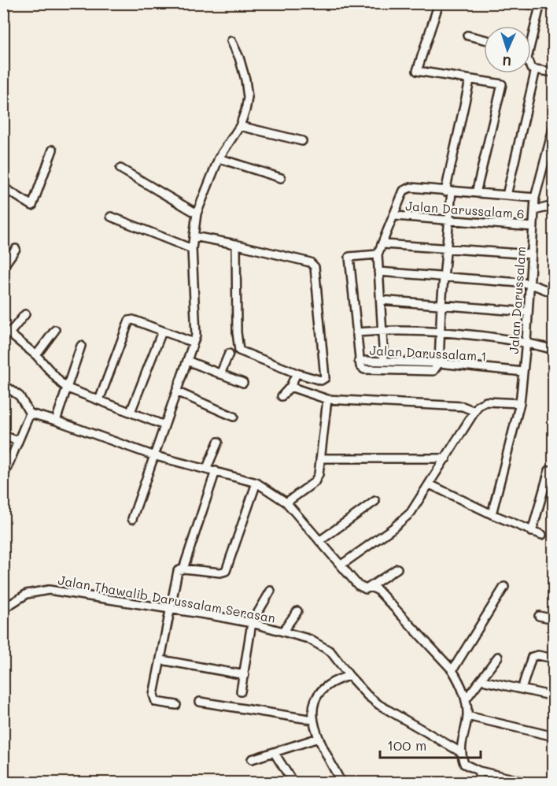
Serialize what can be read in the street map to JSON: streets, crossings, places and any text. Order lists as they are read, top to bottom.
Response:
{
  "streets": {
    "street": [
      "Jalan Darussalam 6",
      "Jalan Darussalam",
      "Jalan Darussalam 1",
      "Jalan Thawalib Darussalam Serasan"
    ]
  },
  "crossings": [
    ["Jalan Darussalam 6", "Jalan Darussalam"],
    ["Jalan Darussalam", "Jalan Darussalam 1"]
  ],
  "scale_bar": "100 m",
  "north": "bottom"
}
